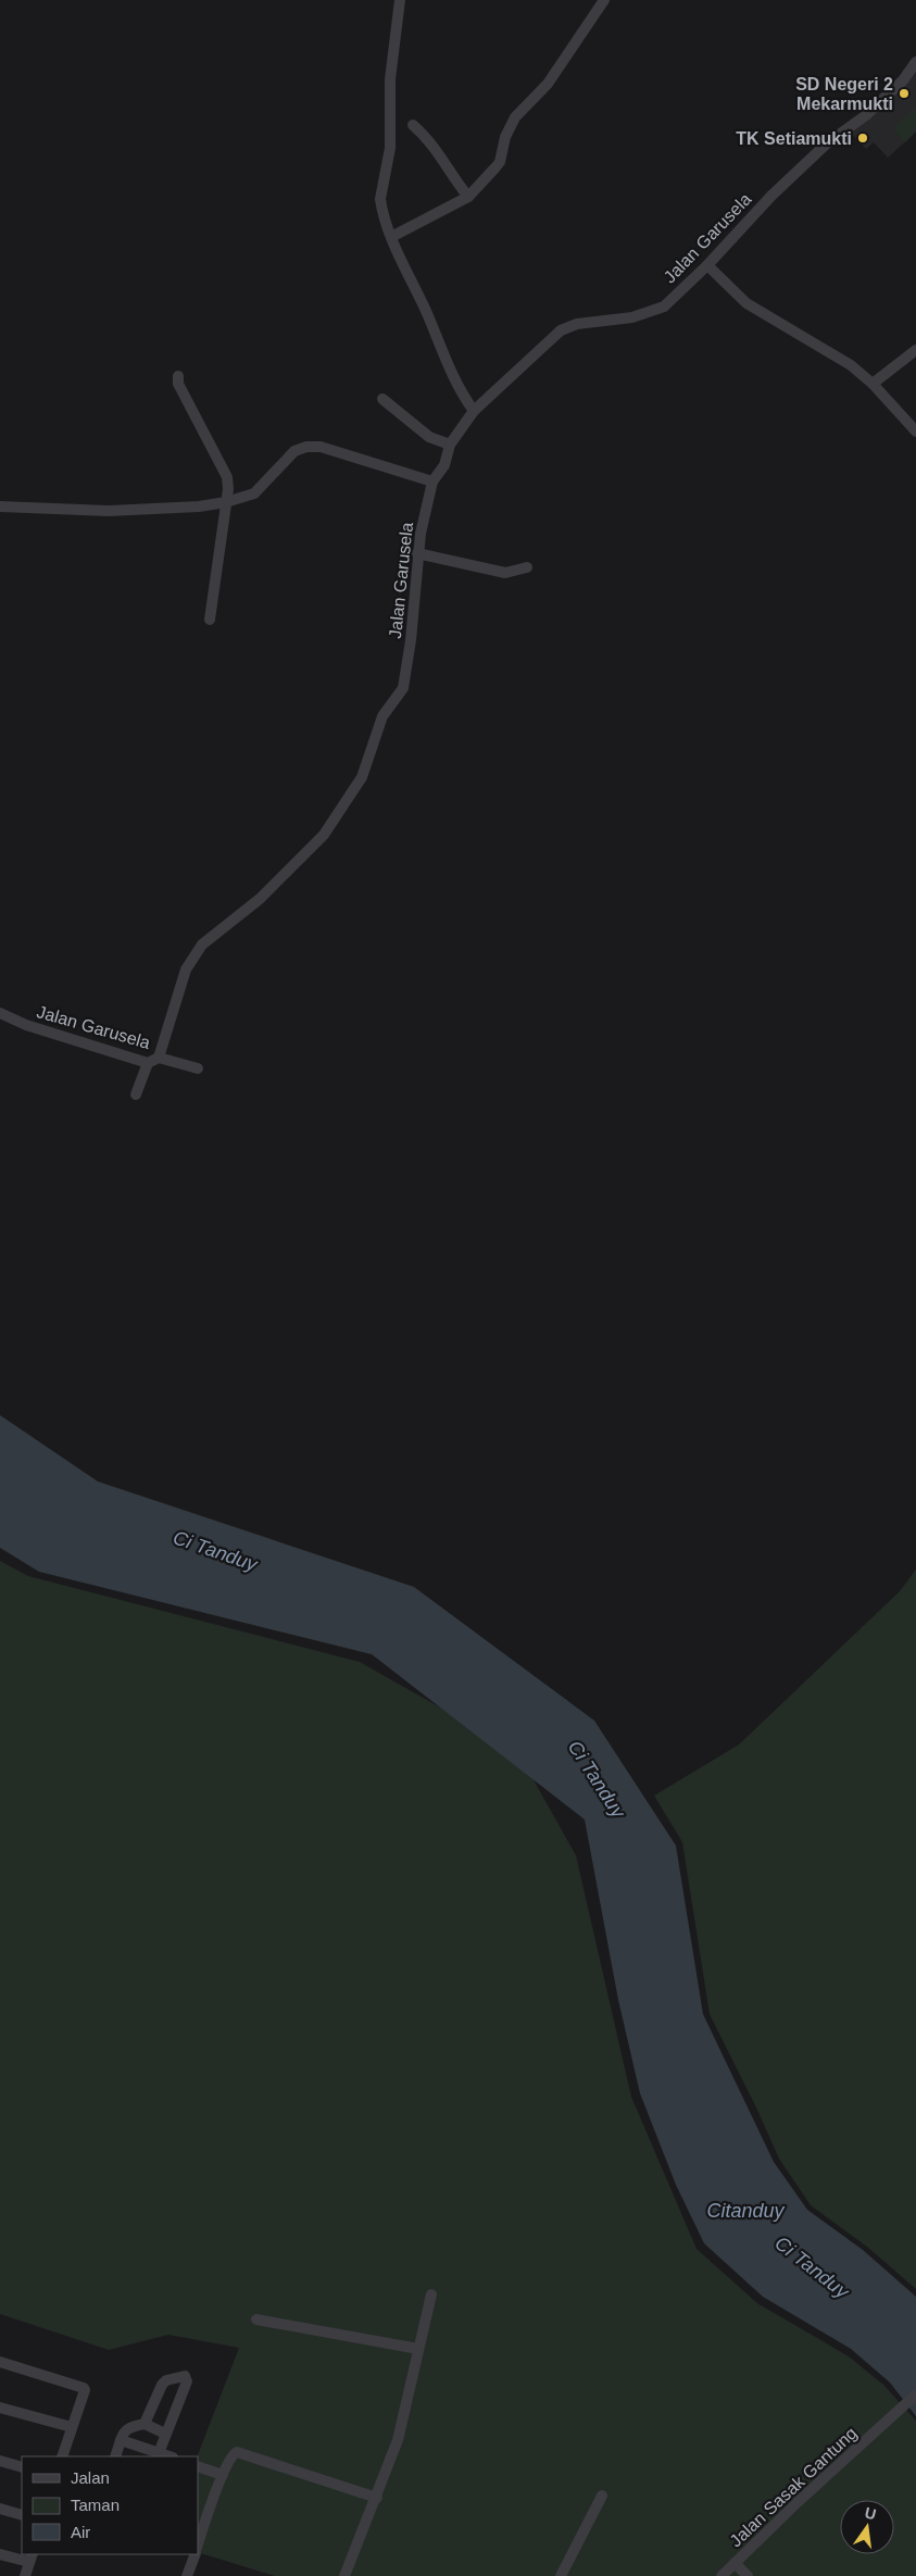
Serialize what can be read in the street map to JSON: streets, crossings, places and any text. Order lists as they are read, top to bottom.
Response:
{
  "streets": {
    "street": ["Jalan Garusela", "Jalan Sasak Gantung"]
  },
  "water": ["Ci Tanduy", "Citanduy"],
  "places": ["SD Negeri 2 Mekarmukti", "TK Setiamukti"],
  "legend": ["Jalan", "Taman", "Air"],
  "north": "top"
}
